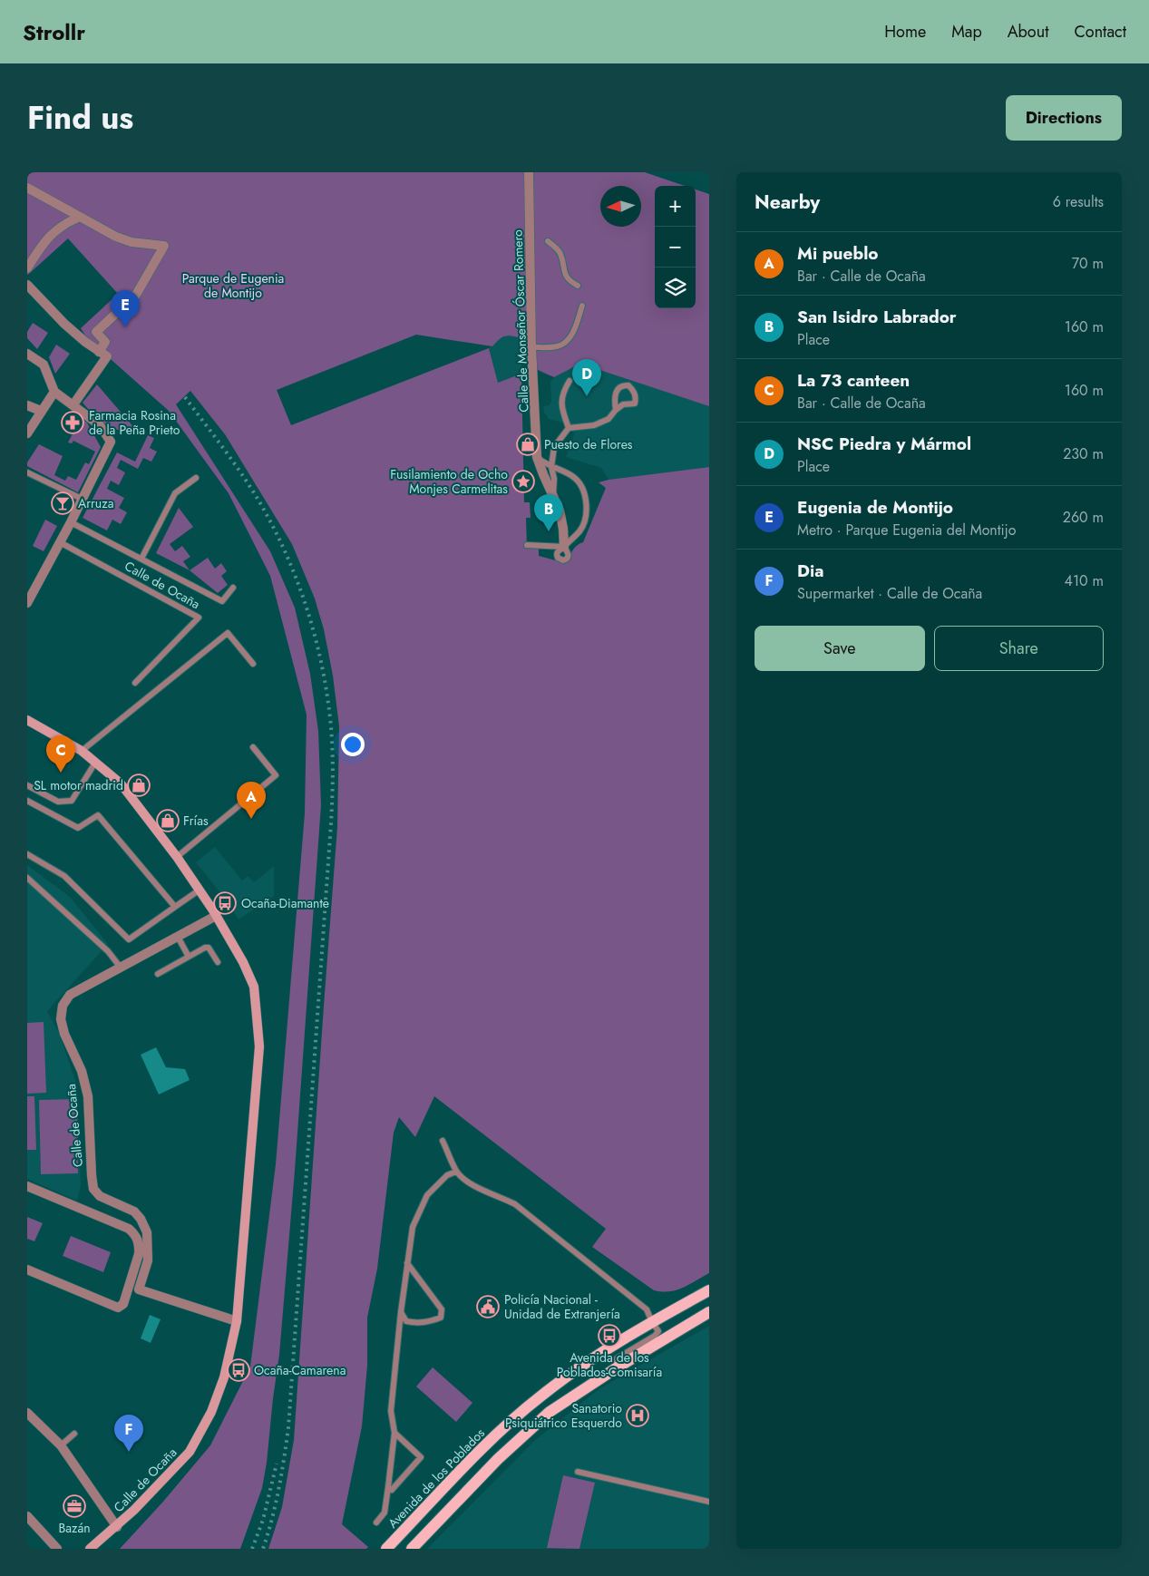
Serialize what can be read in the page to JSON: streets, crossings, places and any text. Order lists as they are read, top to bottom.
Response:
{
  "streets": {
    "main road": ["Avenida de los Poblados"],
    "street": ["Calle de Monseñor Óscar Romero", "Calle de Ocaña"]
  },
  "parks": ["Parque de Eugenia de Montijo"],
  "places": {
    "pharmacy": ["Farmacia Rosina de la Peña Prieto"],
    "shop": ["Puesto de Flores", "SL motor madrid", "Frías"],
    "place": ["Fusilamiento de Ocho Monjes Carmelitas"],
    "bar": ["Arruza"],
    "bus stop": ["Ocaña-Diamante", "Avenida de los Poblados-Comisaría", "Ocaña-Camarena"],
    "public building": ["Policía Nacional - Unidad de Extranjería"],
    "hospital": ["Sanatorio Psiquiátrico Esquerdo"],
    "office": ["Bazán"]
  },
  "north": "left",
  "page": {
    "header": "Strollr",
    "nav": [
      "Home",
      "Map",
      "About",
      "Contact"
    ],
    "title": "Find us",
    "buttons": [
      "Directions",
      ["Save", "Share"]
    ],
    "heading": ["Nearby", "6 results"],
    "map_buttons": ["+", "−"],
    "list": [
      {
        "mark": "A",
        "name": "Mi pueblo",
        "note": "Bar · Calle de Ocaña",
        "value": "70 m"
      },
      {
        "mark": "B",
        "name": "San Isidro Labrador",
        "note": "Place",
        "value": "160 m"
      },
      {
        "mark": "C",
        "name": "La 73 canteen",
        "note": "Bar · Calle de Ocaña",
        "value": "160 m"
      },
      {
        "mark": "D",
        "name": "NSC Piedra y Mármol",
        "note": "Place",
        "value": "230 m"
      },
      {
        "mark": "E",
        "name": "Eugenia de Montijo",
        "note": "Metro · Parque Eugenia del Montijo",
        "value": "260 m"
      },
      {
        "mark": "F",
        "name": "Dia",
        "note": "Supermarket · Calle de Ocaña",
        "value": "410 m"
      }
    ],
    "pins": [
      "E",
      "D",
      "B",
      "C",
      "A",
      "F"
    ]
  }
}
